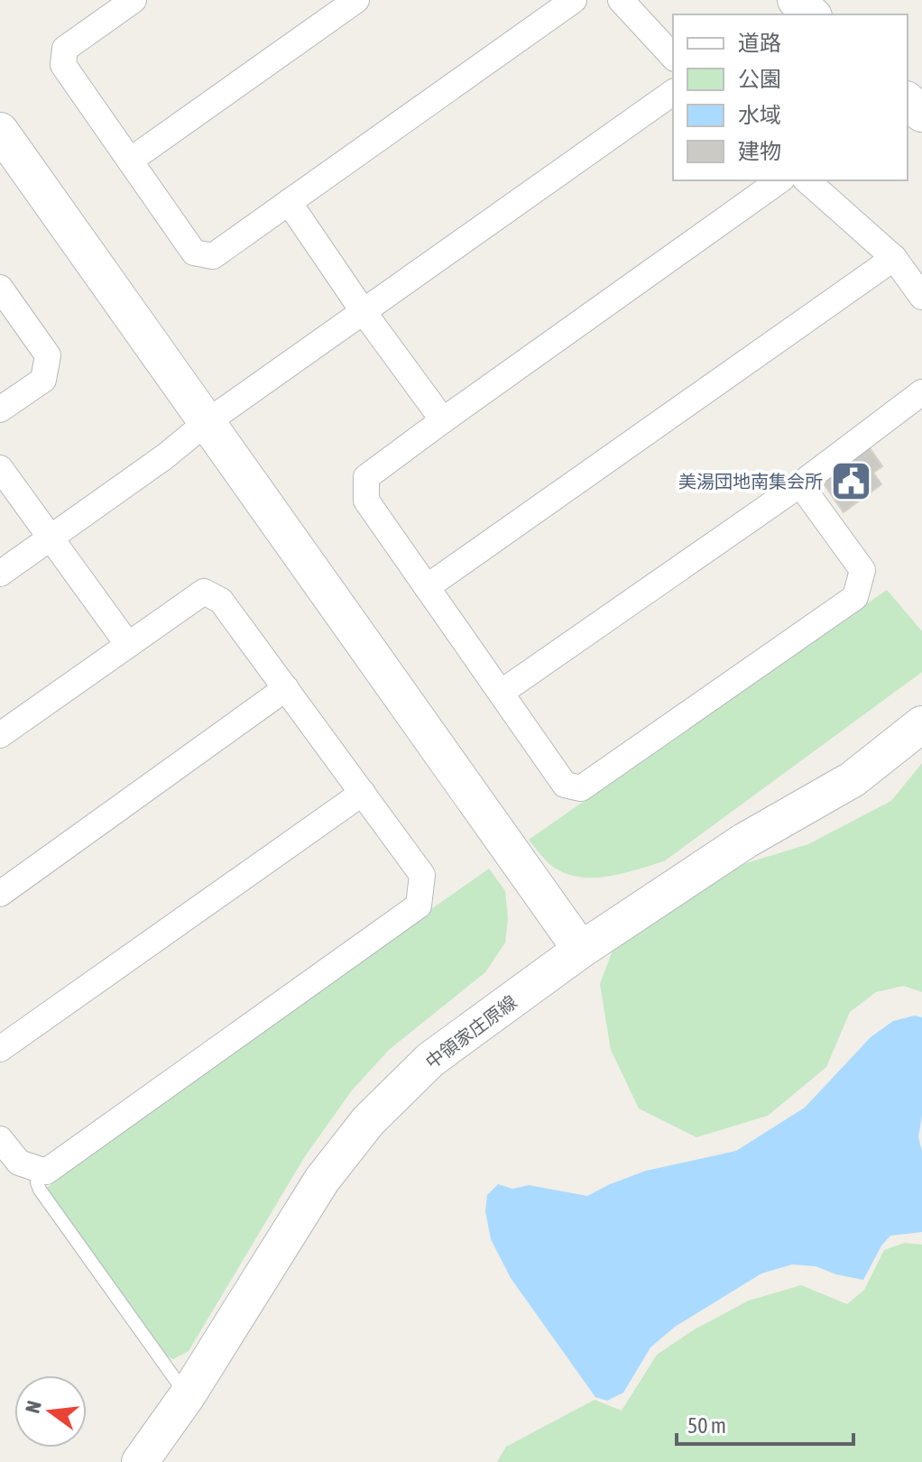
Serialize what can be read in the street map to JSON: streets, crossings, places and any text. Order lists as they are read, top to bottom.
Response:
{
  "streets": {
    "main road": ["中領家庄原線"]
  },
  "places": {
    "public building": ["美湯団地南集会所"]
  },
  "legend": [
    "道路",
    "公園",
    "水域",
    "建物"
  ],
  "scale_bar": "50 m",
  "north": "left"
}
